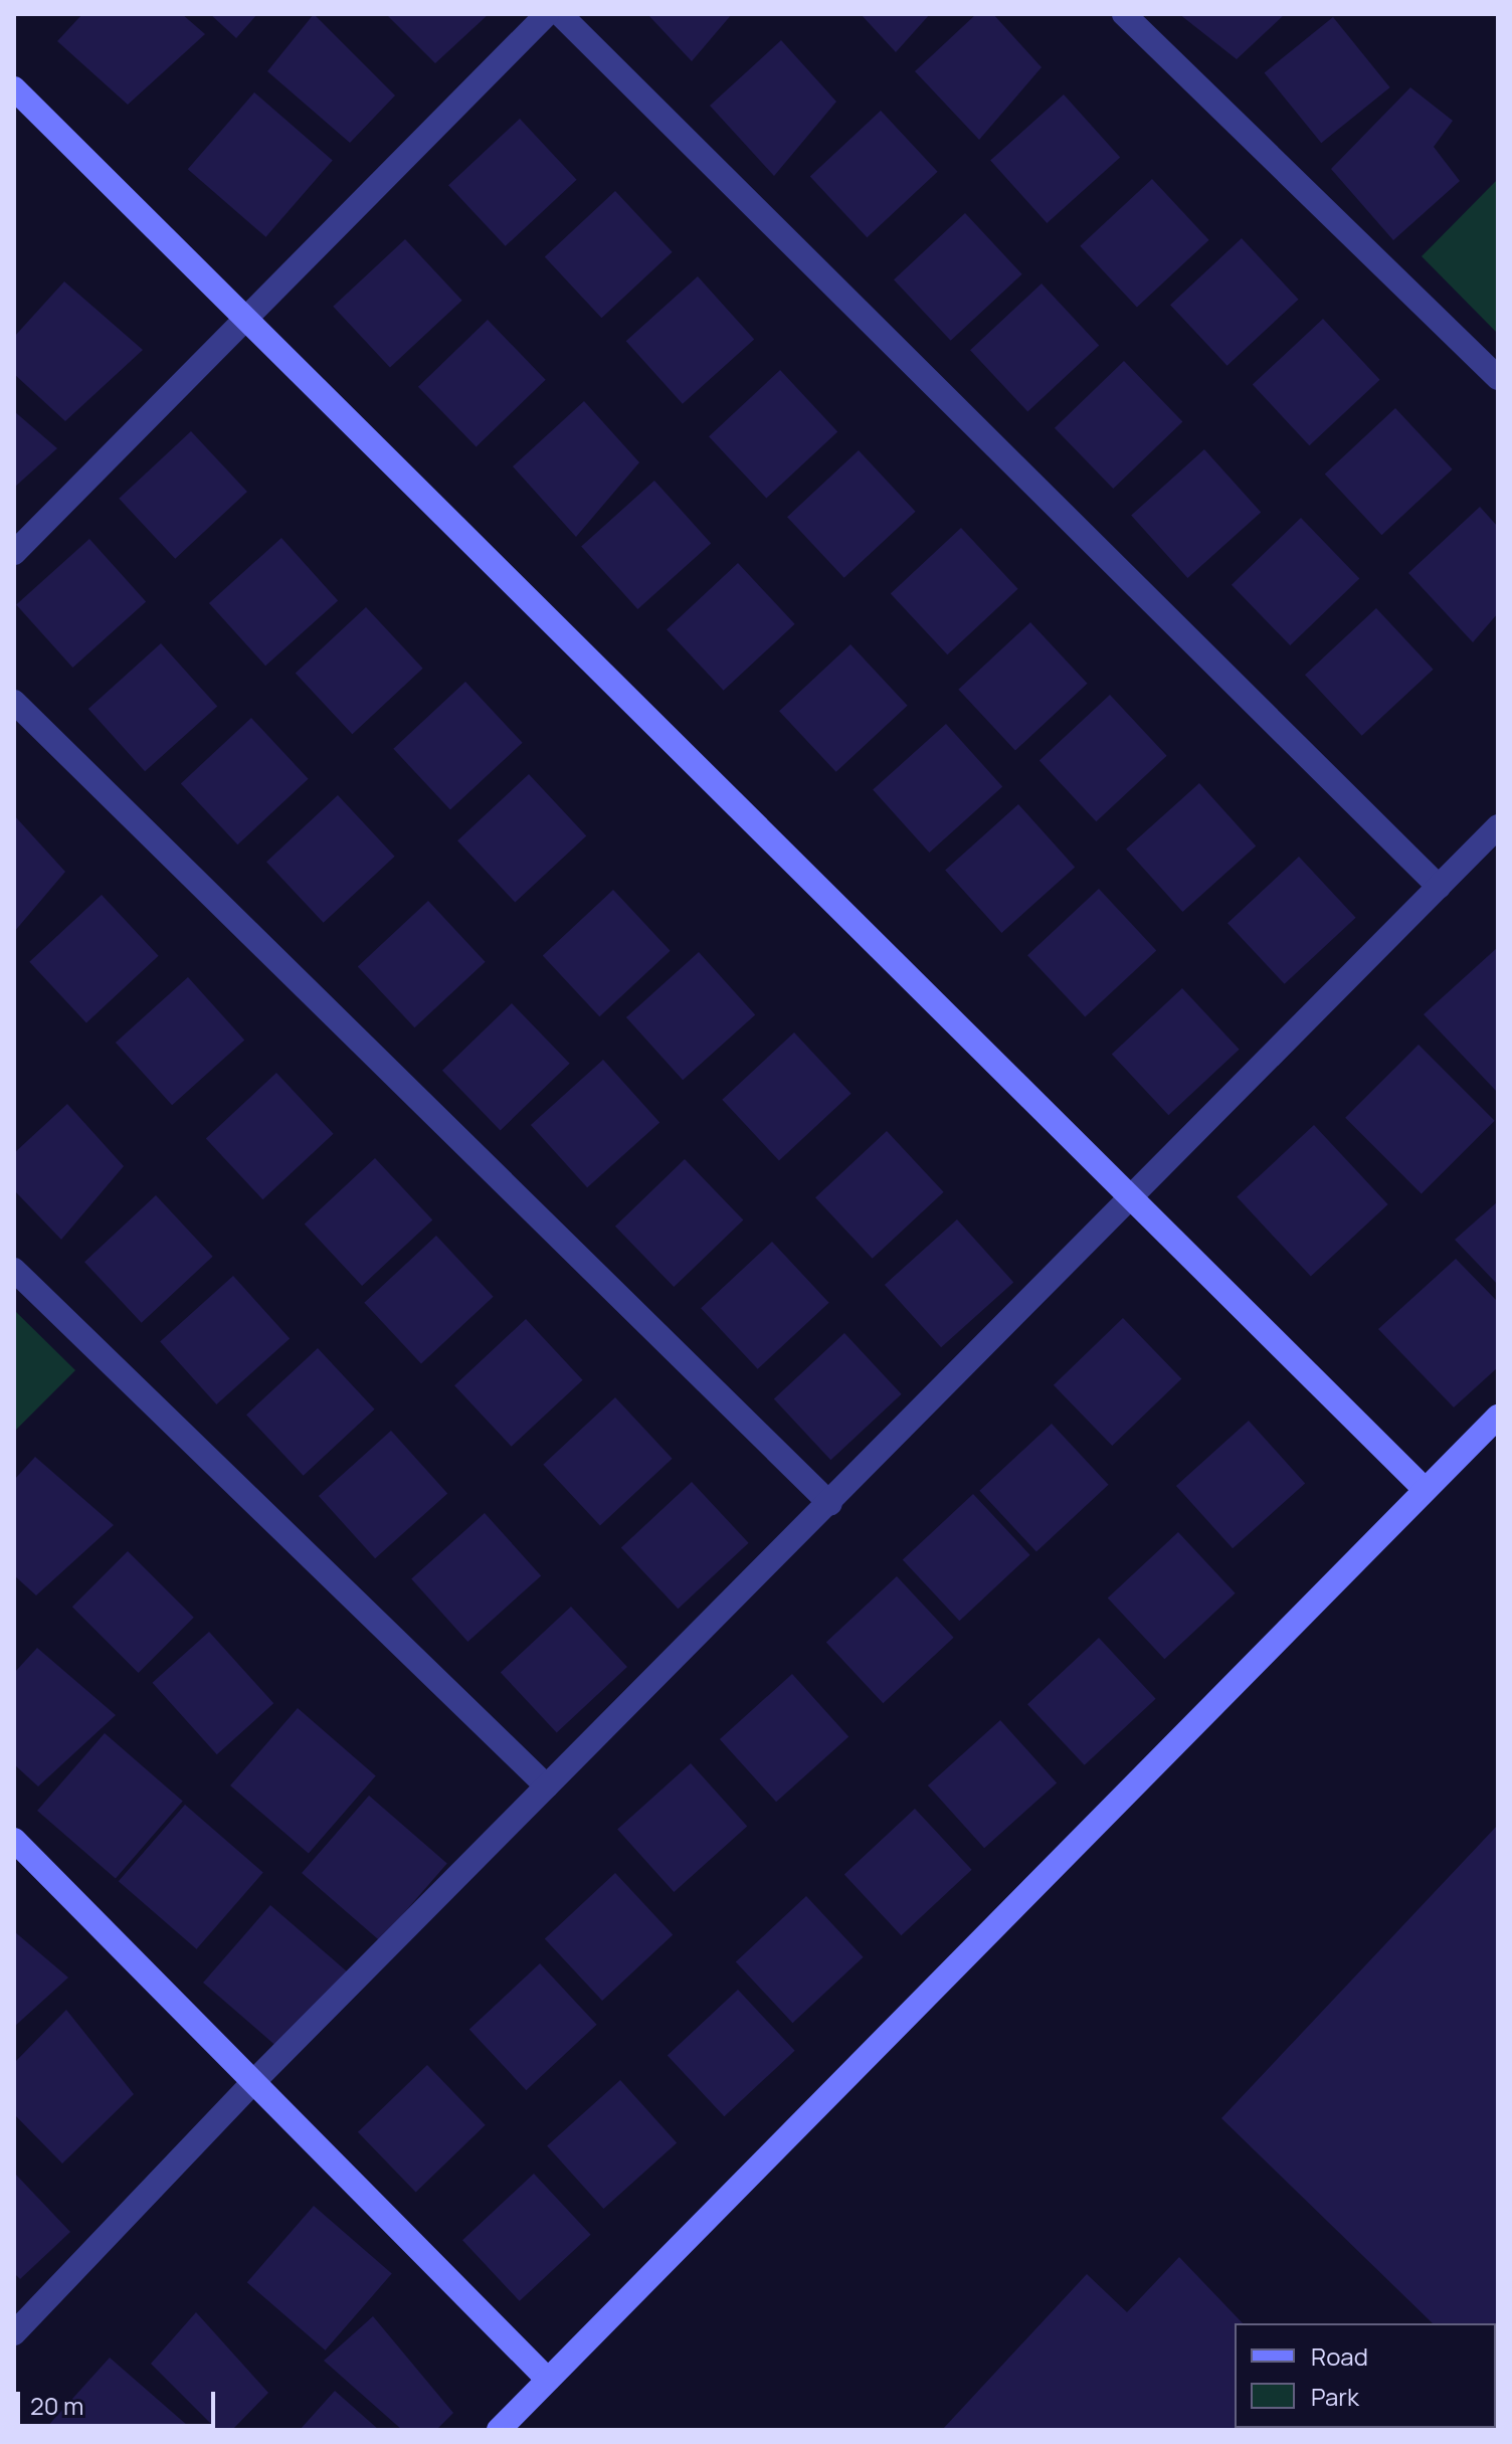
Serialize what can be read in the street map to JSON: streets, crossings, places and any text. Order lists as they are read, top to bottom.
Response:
{
  "legend": ["Road", "Park"],
  "scale_bar": "20 m"
}
